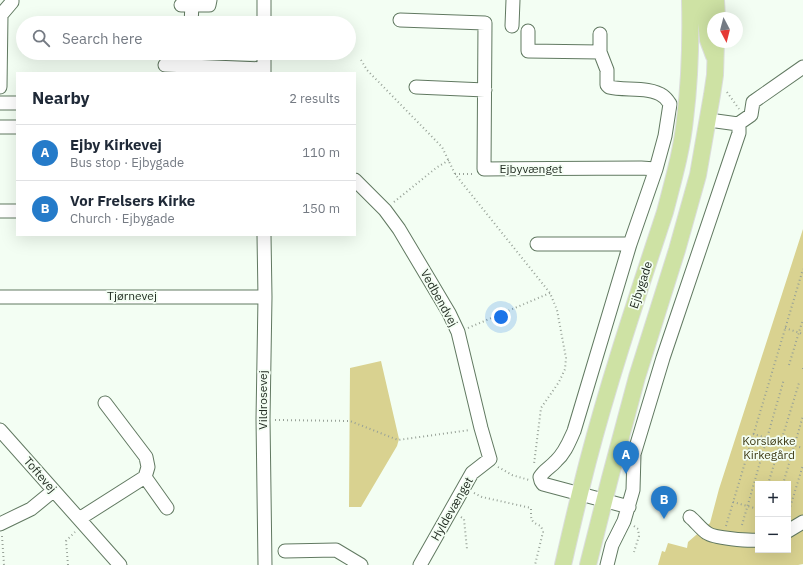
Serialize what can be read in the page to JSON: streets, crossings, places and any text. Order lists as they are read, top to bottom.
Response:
{
  "streets": {
    "main road": ["Ejbygade"],
    "street": [
      "Ejbyvænget",
      "Tjørnevej",
      "Vedbendvej",
      "Vildrosevej",
      "Toftevej",
      "Hyldevænget"
    ]
  },
  "crossings": [
    ["Ejbyvænget", "Ejbygade"],
    ["Tjørnevej", "Vildrosevej"],
    ["Vedbendvej", "Hyldevænget"]
  ],
  "parks": ["Korsløkke Kirkegård"],
  "north": "bottom",
  "page": {
    "search": "Search here",
    "heading": ["Nearby", "2 results"],
    "list": [
      {
        "mark": "A",
        "name": "Ejby Kirkevej",
        "note": "Bus stop · Ejbygade",
        "value": "110 m"
      },
      {
        "mark": "B",
        "name": "Vor Frelsers Kirke",
        "note": "Church · Ejbygade",
        "value": "150 m"
      }
    ],
    "pins": ["A", "B"],
    "map_buttons": ["+", "−"]
  }
}
